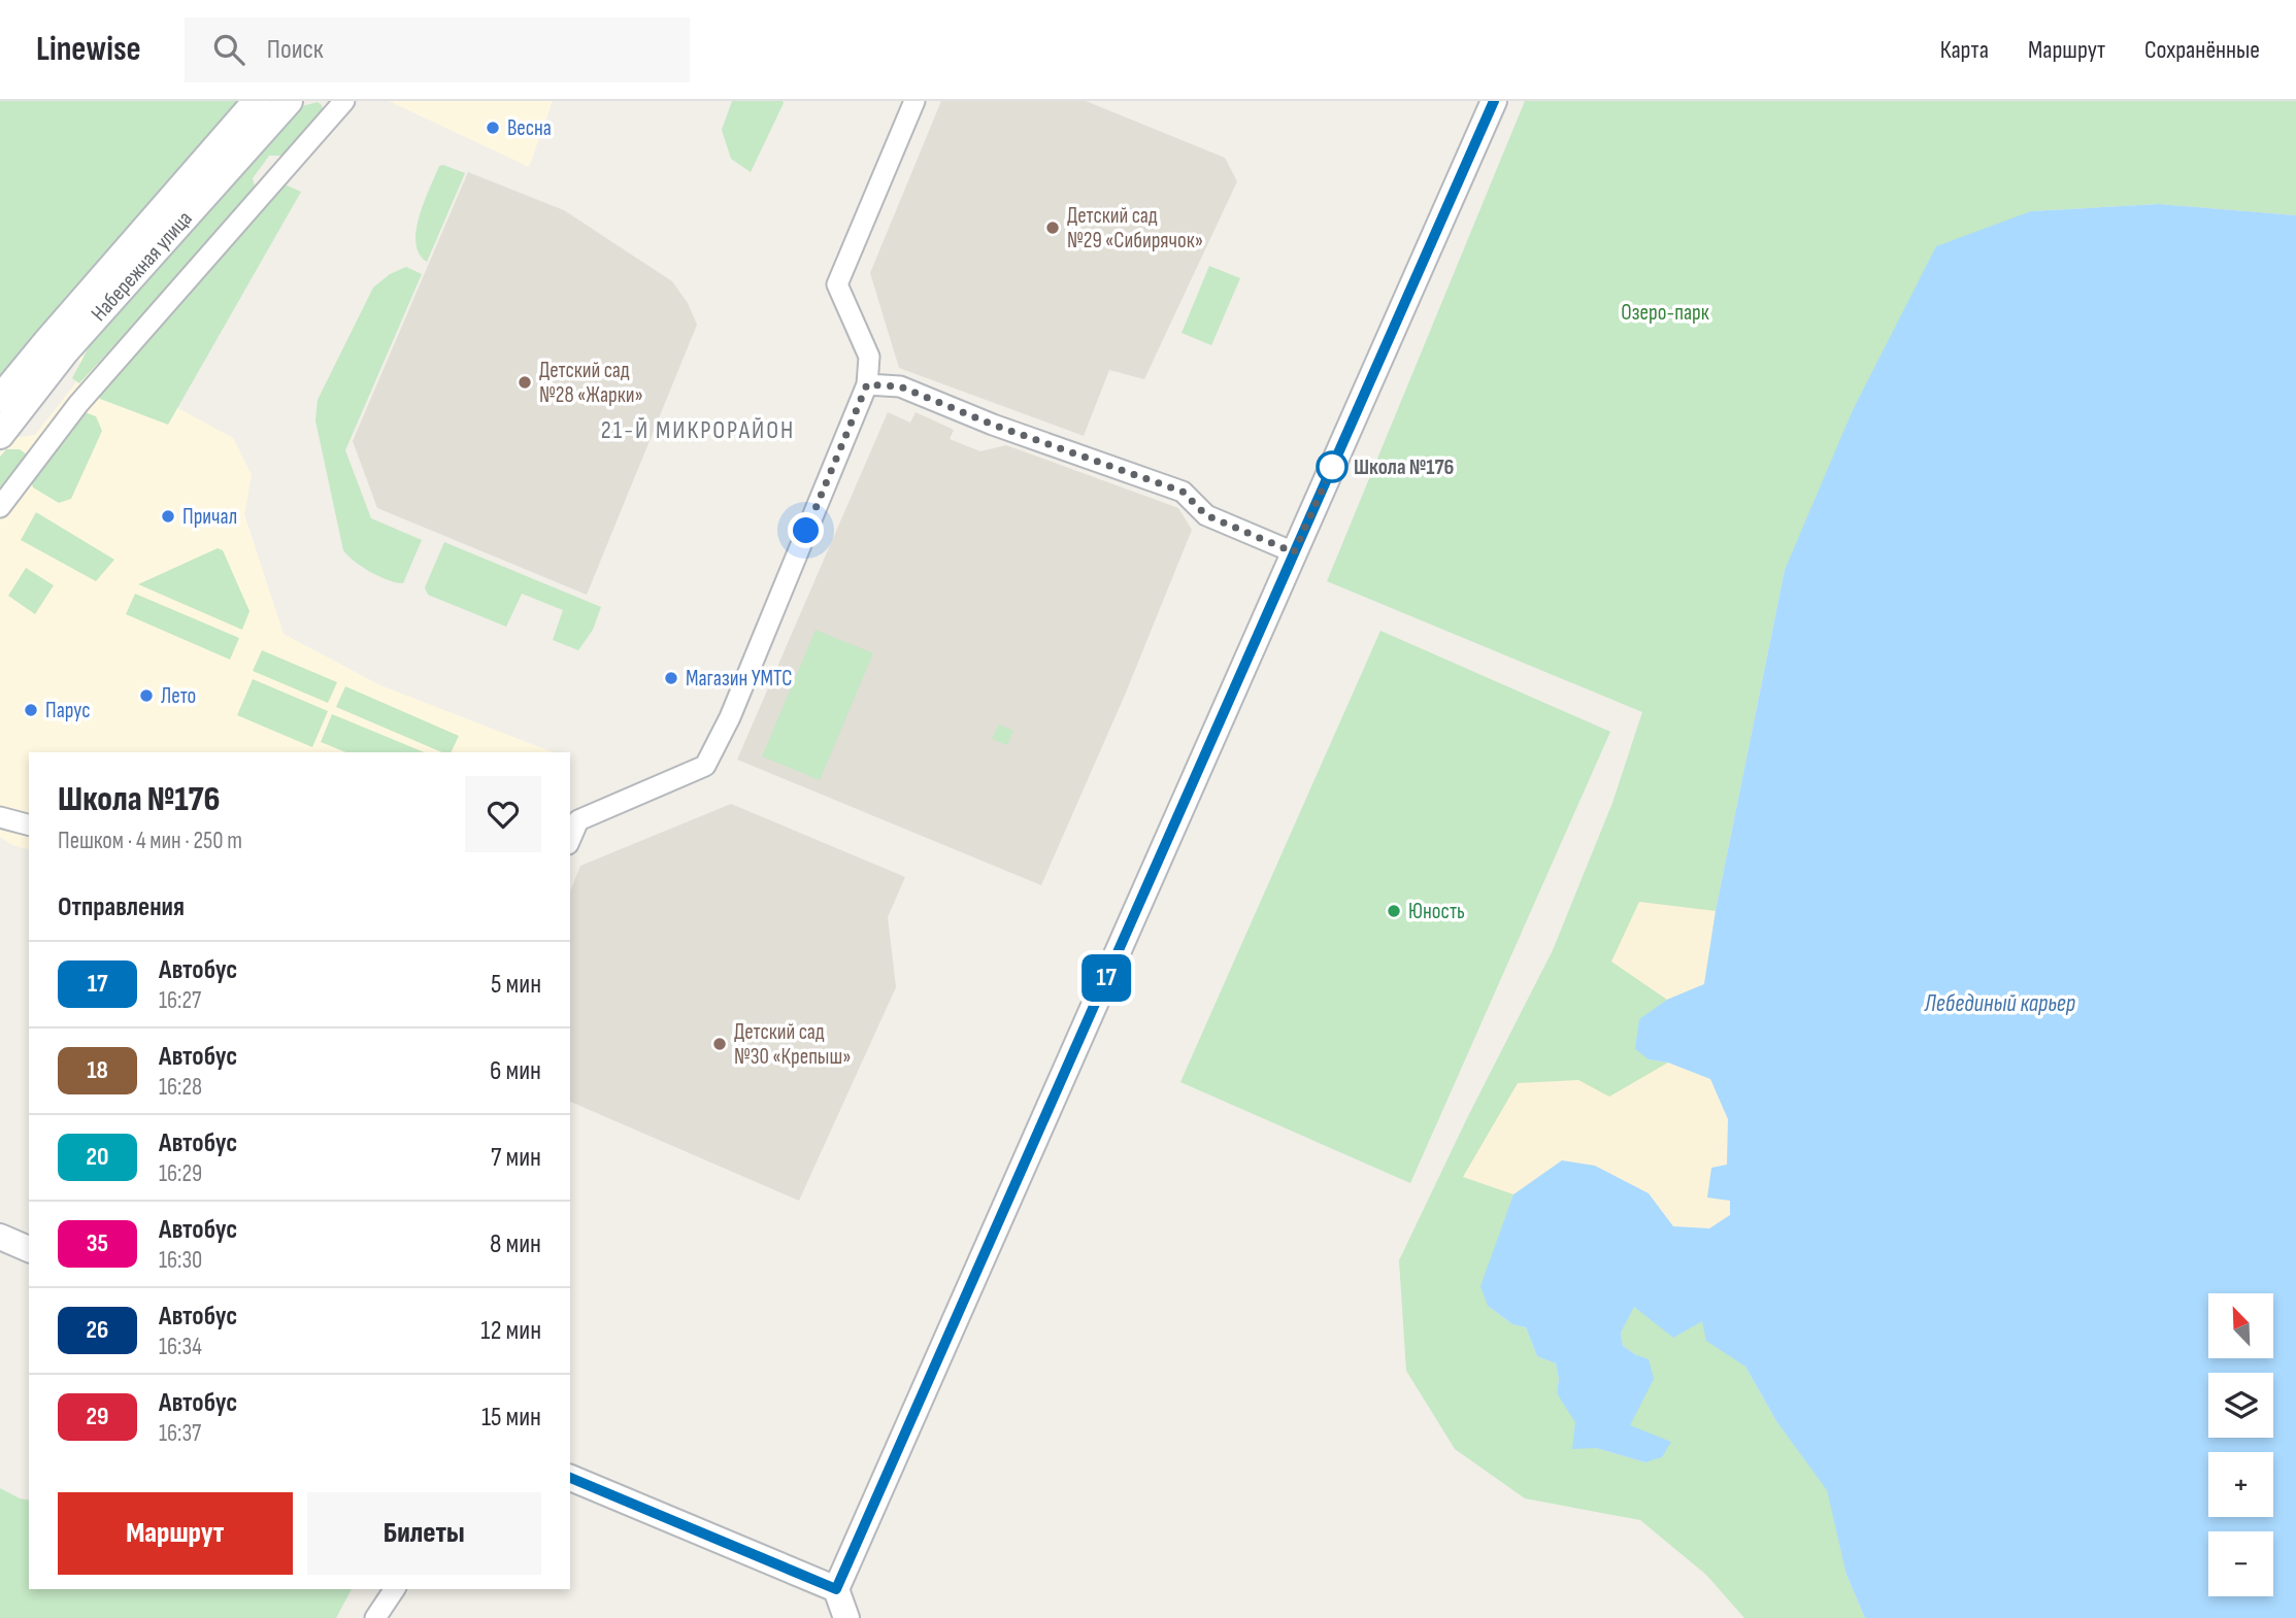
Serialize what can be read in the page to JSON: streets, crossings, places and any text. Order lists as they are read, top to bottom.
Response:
{
  "streets": {
    "main road": ["Набережная улица"]
  },
  "districts": ["21-Й МИКРОРАЙОН"],
  "water": ["Лебединый карьер"],
  "parks": ["Озеро-парк"],
  "places": [
    "Весна",
    "Детский сад №29 «Сибирячок»",
    "Детский сад №28 «Жарки»",
    "Школа №176",
    "Причал",
    "Магазин УМТС",
    "Лето",
    "Парус",
    "Юность",
    "Детский сад №30 «Крепыш»"
  ],
  "lines": ["bus line 17"],
  "north": "top left",
  "page": {
    "header": "Linewise",
    "search": "Поиск",
    "nav": ["Карта", "Маршрут", "Сохранённые"],
    "on_map": "17",
    "heading": [
      ["Школа №176", "Пешком · 4 мин · 250 m"],
      "Отправления"
    ],
    "list": [
      {
        "mark": "17",
        "name": "Автобус",
        "note": "16:27",
        "value": "5 мин"
      },
      {
        "mark": "18",
        "name": "Автобус",
        "note": "16:28",
        "value": "6 мин"
      },
      {
        "mark": "20",
        "name": "Автобус",
        "note": "16:29",
        "value": "7 мин"
      },
      {
        "mark": "35",
        "name": "Автобус",
        "note": "16:30",
        "value": "8 мин"
      },
      {
        "mark": "26",
        "name": "Автобус",
        "note": "16:34",
        "value": "12 мин"
      },
      {
        "mark": "29",
        "name": "Автобус",
        "note": "16:37",
        "value": "15 мин"
      }
    ],
    "map_buttons": ["+", "−"],
    "buttons": ["Маршрут", "Билеты"]
  }
}
